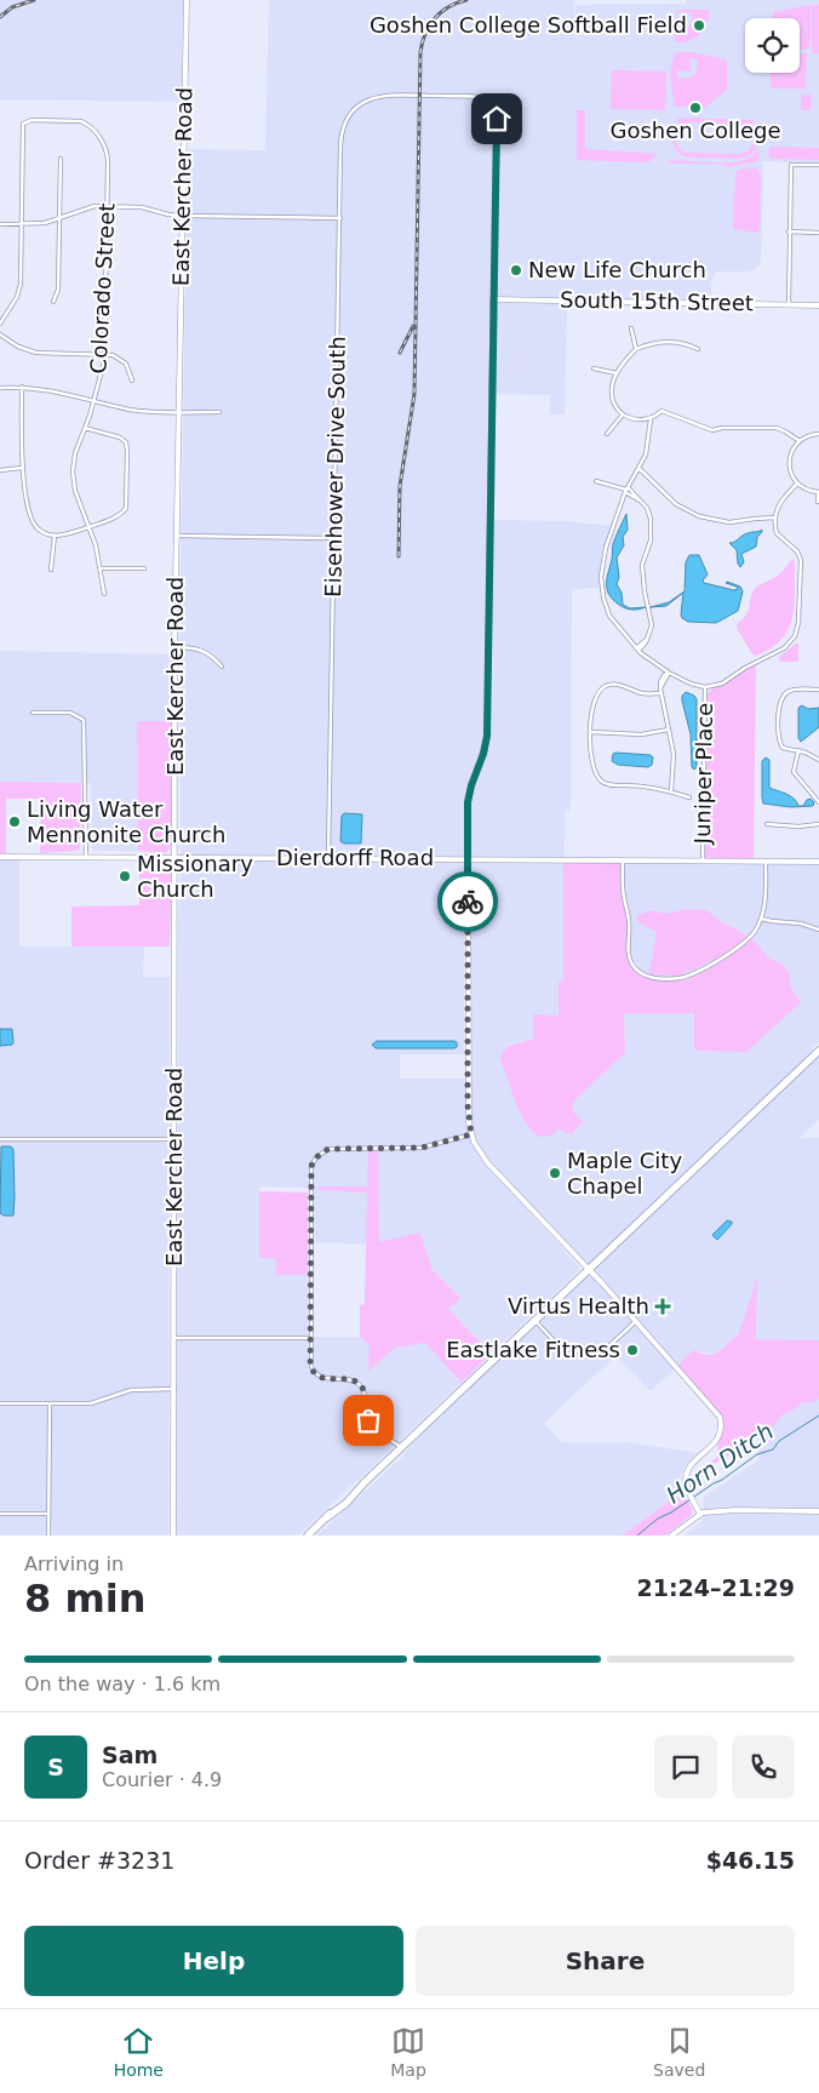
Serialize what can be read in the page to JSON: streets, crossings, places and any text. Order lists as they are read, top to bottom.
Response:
{
  "streets": {
    "street": [
      "East Kercher Road",
      "Colorado Street",
      "South 15th Street",
      "Eisenhower Drive South",
      "Juniper Place",
      "Dierdorff Road"
    ]
  },
  "crossings": [
    ["East Kercher Road", "Dierdorff Road"],
    ["South 15th Street", "Eisenhower Drive South"],
    ["Eisenhower Drive South", "Dierdorff Road"],
    ["Juniper Place", "Dierdorff Road"]
  ],
  "water": ["Horn Ditch"],
  "places": {
    "other": [
      "Goshen College Softball Field",
      "Goshen College",
      "New Life Church",
      "Living Water Mennonite Church",
      "Missionary Church",
      "Maple City Chapel",
      "Eastlake Fitness"
    ],
    "health": ["Virtus Health"]
  },
  "page": {
    "heading": ["8 min", "Arriving in", "21:24–21:29"],
    "panel": [
      "Sam",
      "Courier · 4.9",
      "Order #3231",
      "$46.15"
    ],
    "bar": "On the way · 1.6 km",
    "round": "S",
    "buttons": ["Help", "Share"],
    "tabs": ["Home", "Map", "Saved"]
  }
}
